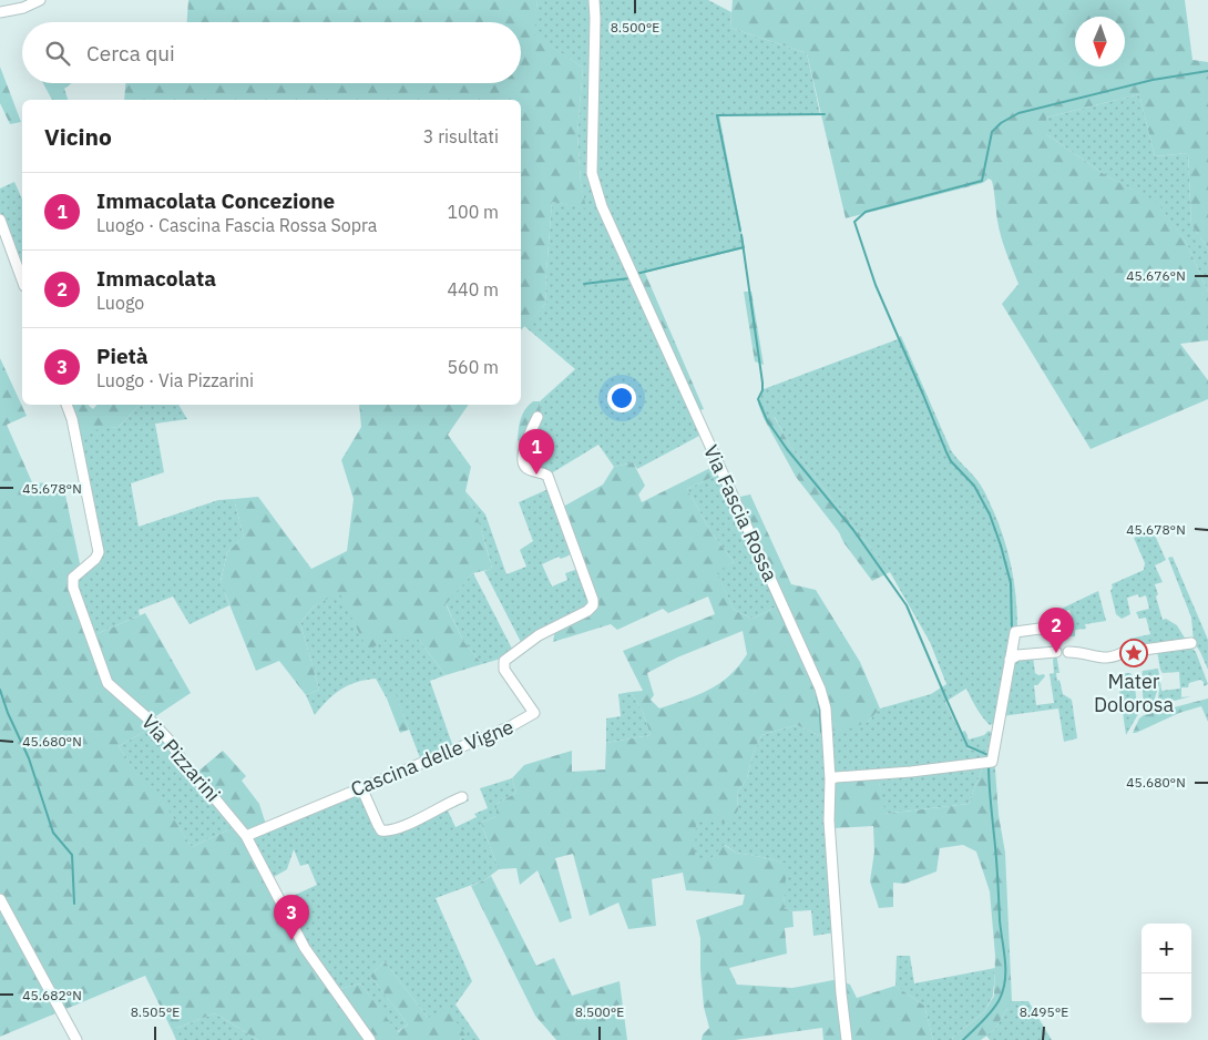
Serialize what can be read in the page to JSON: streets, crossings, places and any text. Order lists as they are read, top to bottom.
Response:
{
  "streets": {
    "street": ["Via Fascia Rossa", "Via Pizzarini", "Cascina delle Vigne"]
  },
  "crossings": [
    ["Via Pizzarini", "Cascina delle Vigne"]
  ],
  "places": {
    "place": ["Mater Dolorosa"]
  },
  "north": "bottom",
  "page": {
    "search": "Cerca qui",
    "heading": ["Vicino", "3 risultati"],
    "list": [
      {
        "mark": "1",
        "name": "Immacolata Concezione",
        "note": "Luogo · Cascina Fascia Rossa Sopra",
        "value": "100 m"
      },
      {
        "mark": "2",
        "name": "Immacolata",
        "note": "Luogo",
        "value": "440 m"
      },
      {
        "mark": "3",
        "name": "Pietà",
        "note": "Luogo · Via Pizzarini",
        "value": "560 m"
      }
    ],
    "pins": ["1", "2", "3"],
    "map_buttons": ["+", "−"]
  },
  "coordinates": [
    "8.500°E",
    "45.676°N",
    "45.678°N",
    "45.680°N",
    "45.682°N",
    "8.505°E",
    "8.495°E"
  ]
}
